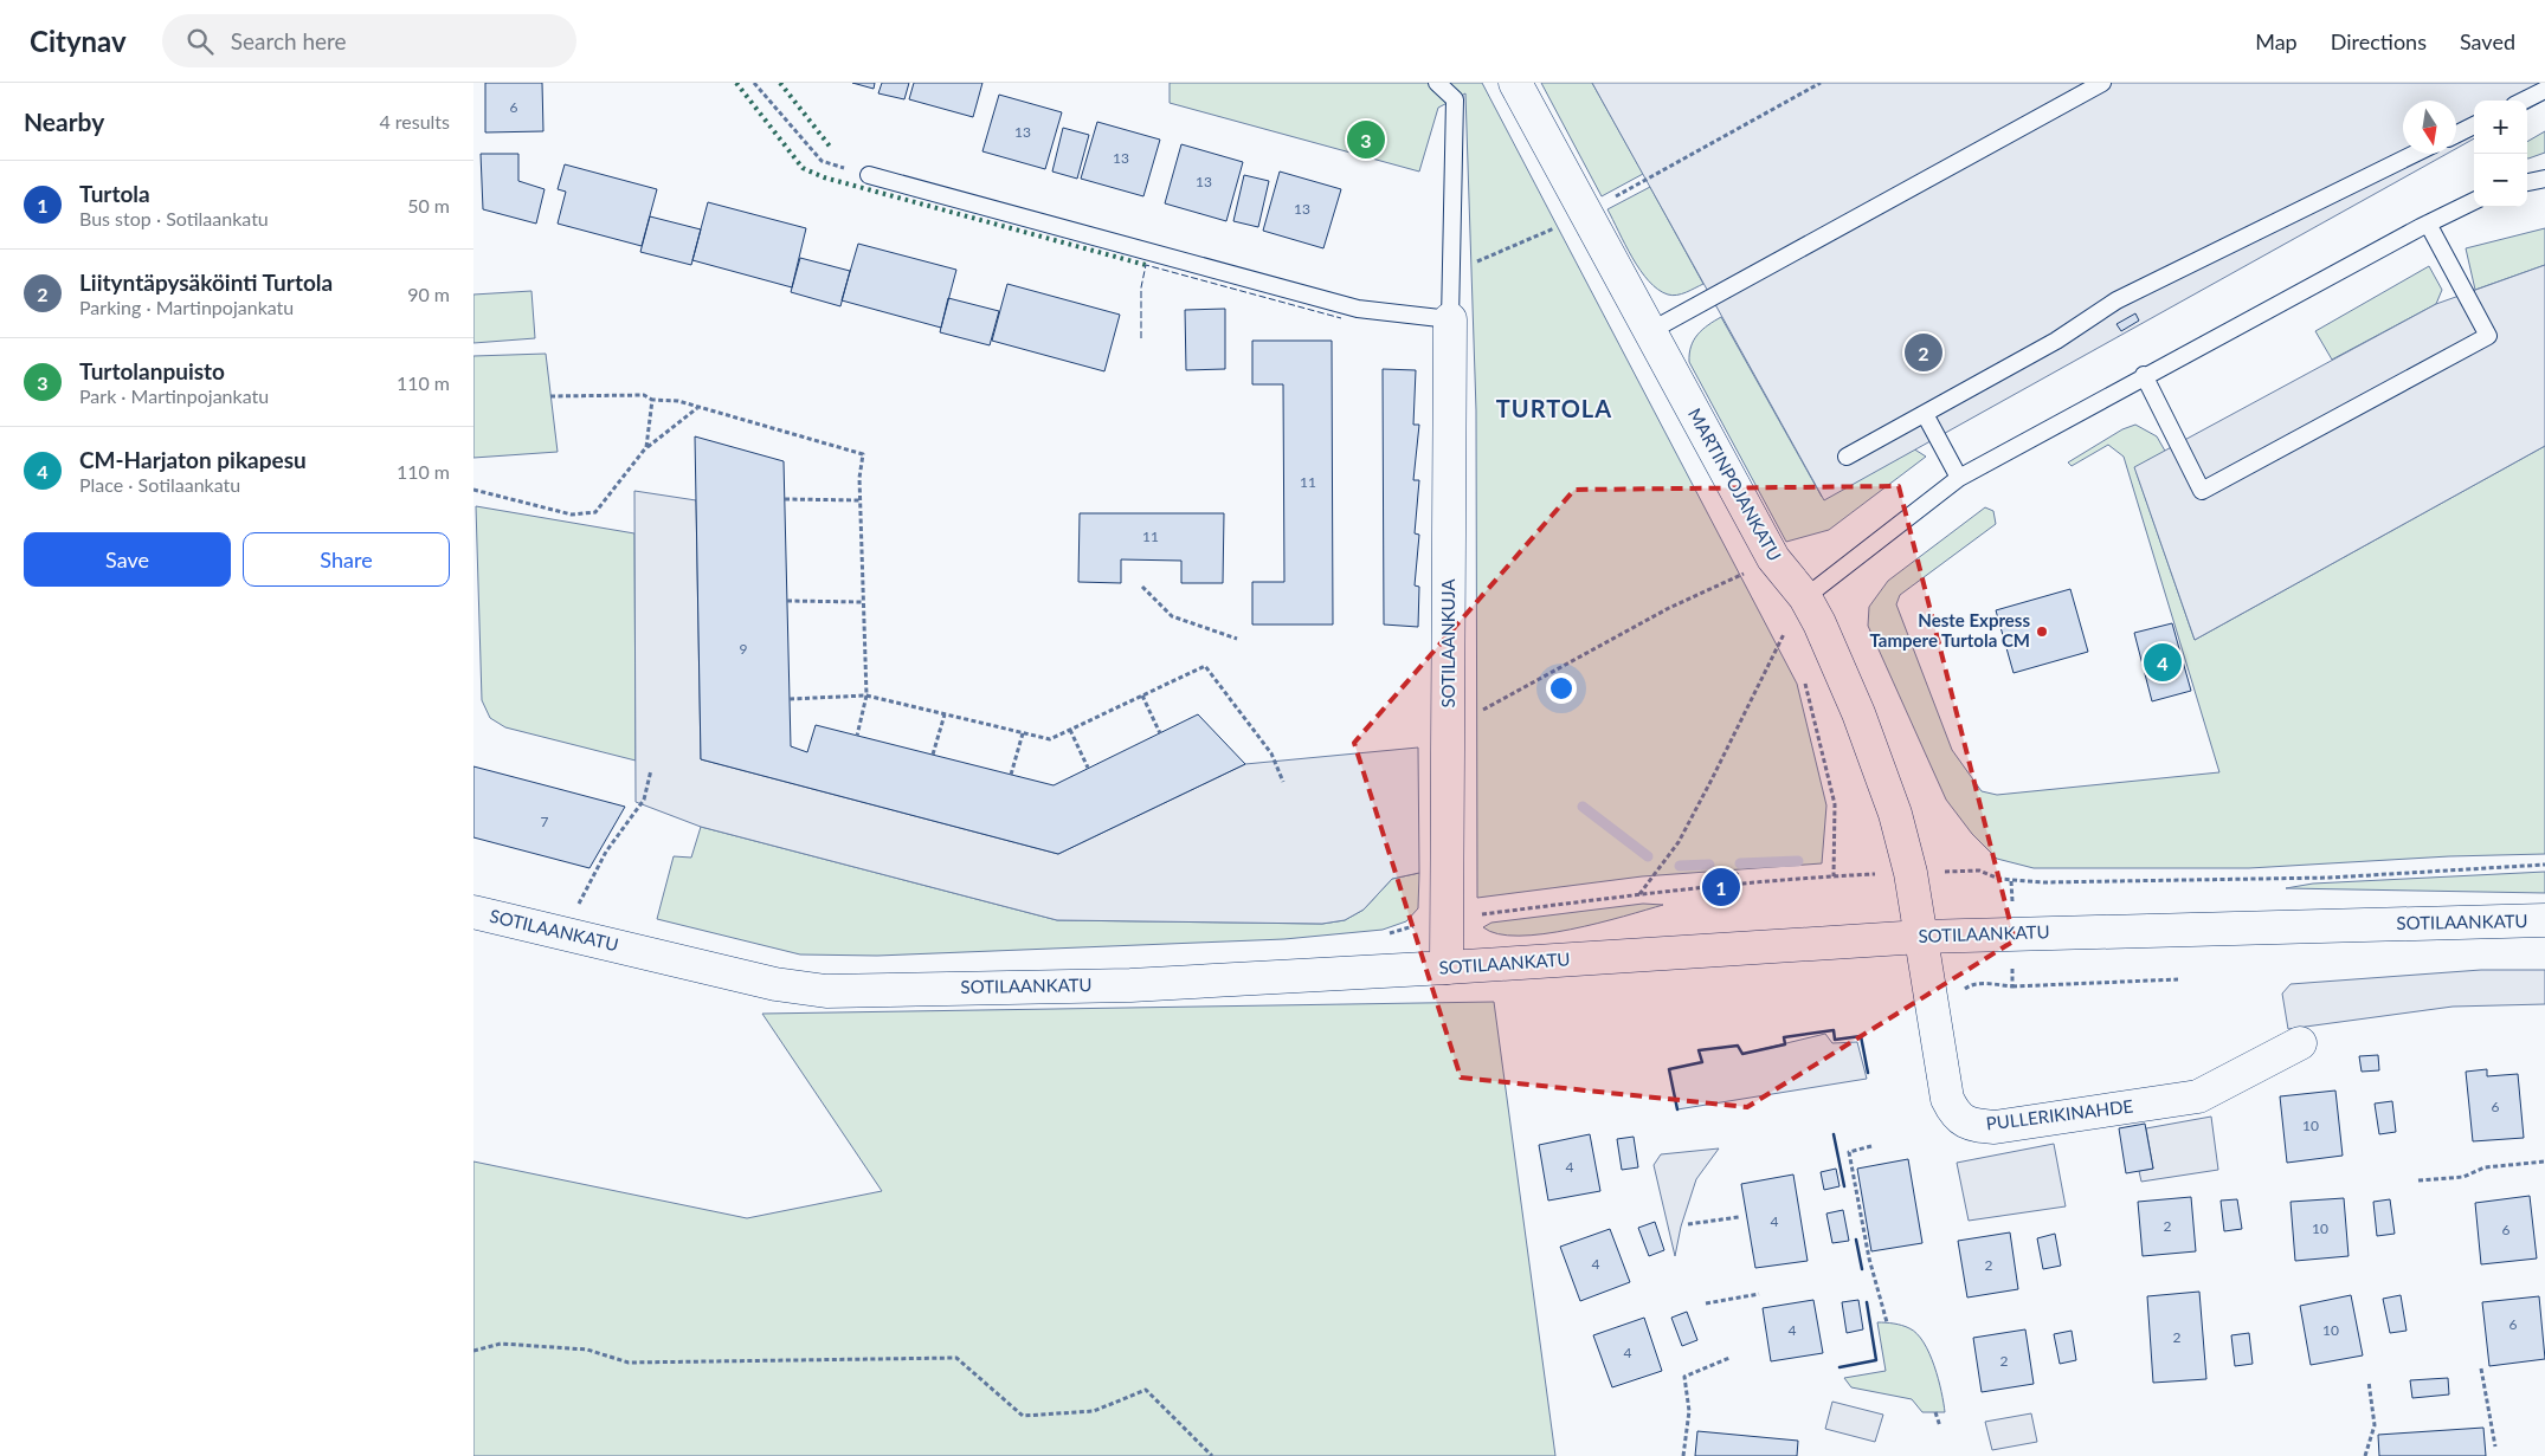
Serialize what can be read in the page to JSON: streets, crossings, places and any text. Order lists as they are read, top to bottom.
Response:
{
  "streets": {
    "street": [
      "MARTINPOJANKATU",
      "SOTILAANKUJA",
      "SOTILAANKATU",
      "PULLERIKINAHDE"
    ]
  },
  "crossings": [
    ["MARTINPOJANKATU", "SOTILAANKATU"],
    ["MARTINPOJANKATU", "PULLERIKINAHDE"],
    ["SOTILAANKUJA", "SOTILAANKATU"],
    ["SOTILAANKATU", "PULLERIKINAHDE"]
  ],
  "districts": ["TURTOLA"],
  "places": ["Neste Express Tampere Turtola CM"],
  "house_numbers": [
    "6",
    "13",
    "13",
    "13",
    "13",
    "11",
    "11",
    "9",
    "7",
    "6",
    "10",
    "4",
    "4",
    "2",
    "10",
    "6",
    "4",
    "2",
    "6",
    "4",
    "10",
    "2",
    "4",
    "2"
  ],
  "north": "bottom",
  "page": {
    "header": "Citynav",
    "search": "Search here",
    "nav": ["Map", "Directions", "Saved"],
    "heading": ["Nearby", "4 results"],
    "map_buttons": ["+", "−"],
    "pins": [
      "3",
      "2",
      "4",
      "1"
    ],
    "list": [
      {
        "mark": "1",
        "name": "Turtola",
        "note": "Bus stop · Sotilaankatu",
        "value": "50 m"
      },
      {
        "mark": "2",
        "name": "Liityntäpysäköinti Turtola",
        "note": "Parking · Martinpojankatu",
        "value": "90 m"
      },
      {
        "mark": "3",
        "name": "Turtolanpuisto",
        "note": "Park · Martinpojankatu",
        "value": "110 m"
      },
      {
        "mark": "4",
        "name": "CM-Harjaton pikapesu",
        "note": "Place · Sotilaankatu",
        "value": "110 m"
      }
    ],
    "buttons": ["Save", "Share"]
  }
}
